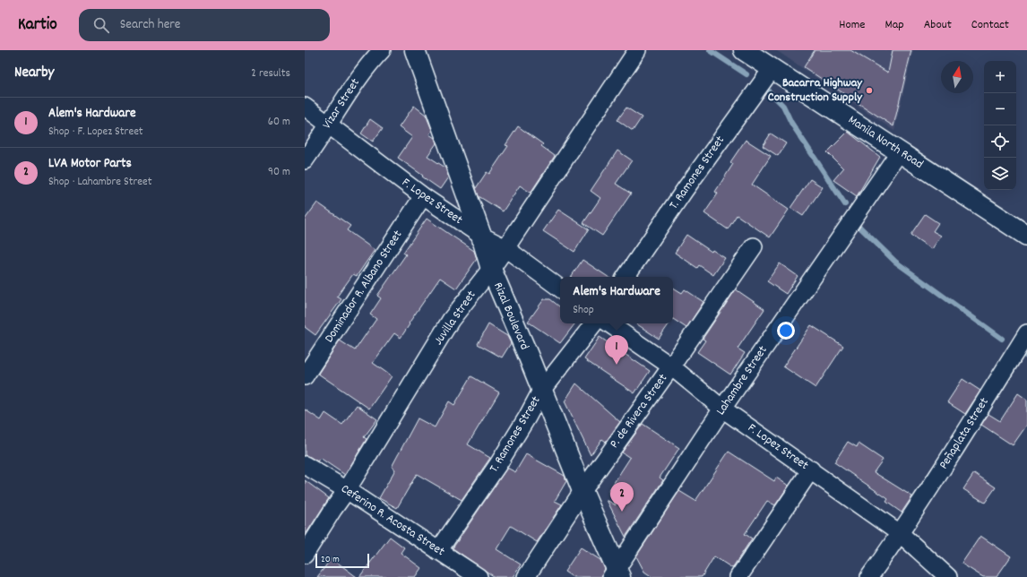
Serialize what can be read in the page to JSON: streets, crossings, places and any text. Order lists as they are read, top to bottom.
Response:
{
  "streets": {
    "main road": ["Manila North Road", "Rizal Boulevard"],
    "street": [
      "Vizar Street",
      "T. Ramones Street",
      "F. Lopez Street",
      "Dominador R. Albano Street",
      "Juvilla Street",
      "Lahambre Street",
      "P. de Rivera Street",
      "Peñaplata Street",
      "Ceferino R. Acosta Street"
    ]
  },
  "crossings": [
    ["Vizar Street", "F. Lopez Street"],
    ["Manila North Road", "T. Ramones Street"],
    ["Manila North Road", "Lahambre Street"],
    ["T. Ramones Street", "Rizal Boulevard"],
    ["T. Ramones Street", "Ceferino R. Acosta Street"],
    ["F. Lopez Street", "Dominador R. Albano Street"],
    ["F. Lopez Street", "Rizal Boulevard"],
    ["F. Lopez Street", "Juvilla Street"],
    ["F. Lopez Street", "Lahambre Street"],
    ["F. Lopez Street", "P. de Rivera Street"],
    ["F. Lopez Street", "Peñaplata Street"],
    ["Rizal Boulevard", "Juvilla Street"],
    ["Rizal Boulevard", "Lahambre Street"],
    ["Rizal Boulevard", "P. de Rivera Street"],
    ["Juvilla Street", "Ceferino R. Acosta Street"]
  ],
  "places": ["Bacarra Highway Construction Supply"],
  "scale_bar": "20 m",
  "north": "top",
  "page": {
    "header": "Kartio",
    "search": "Search here",
    "nav": [
      "Home",
      "Map",
      "About",
      "Contact"
    ],
    "heading": ["Nearby", "2 results"],
    "map_buttons": ["+", "−"],
    "list": [
      {
        "mark": "1",
        "name": "Alem's Hardware",
        "note": "Shop · F. Lopez Street",
        "value": "60 m"
      },
      {
        "mark": "2",
        "name": "LVA Motor Parts",
        "note": "Shop · Lahambre Street",
        "value": "90 m"
      }
    ],
    "popup": ["Alem's Hardware", "Shop"],
    "pins": ["1", "2"],
    "scale": "20 m"
  }
}
